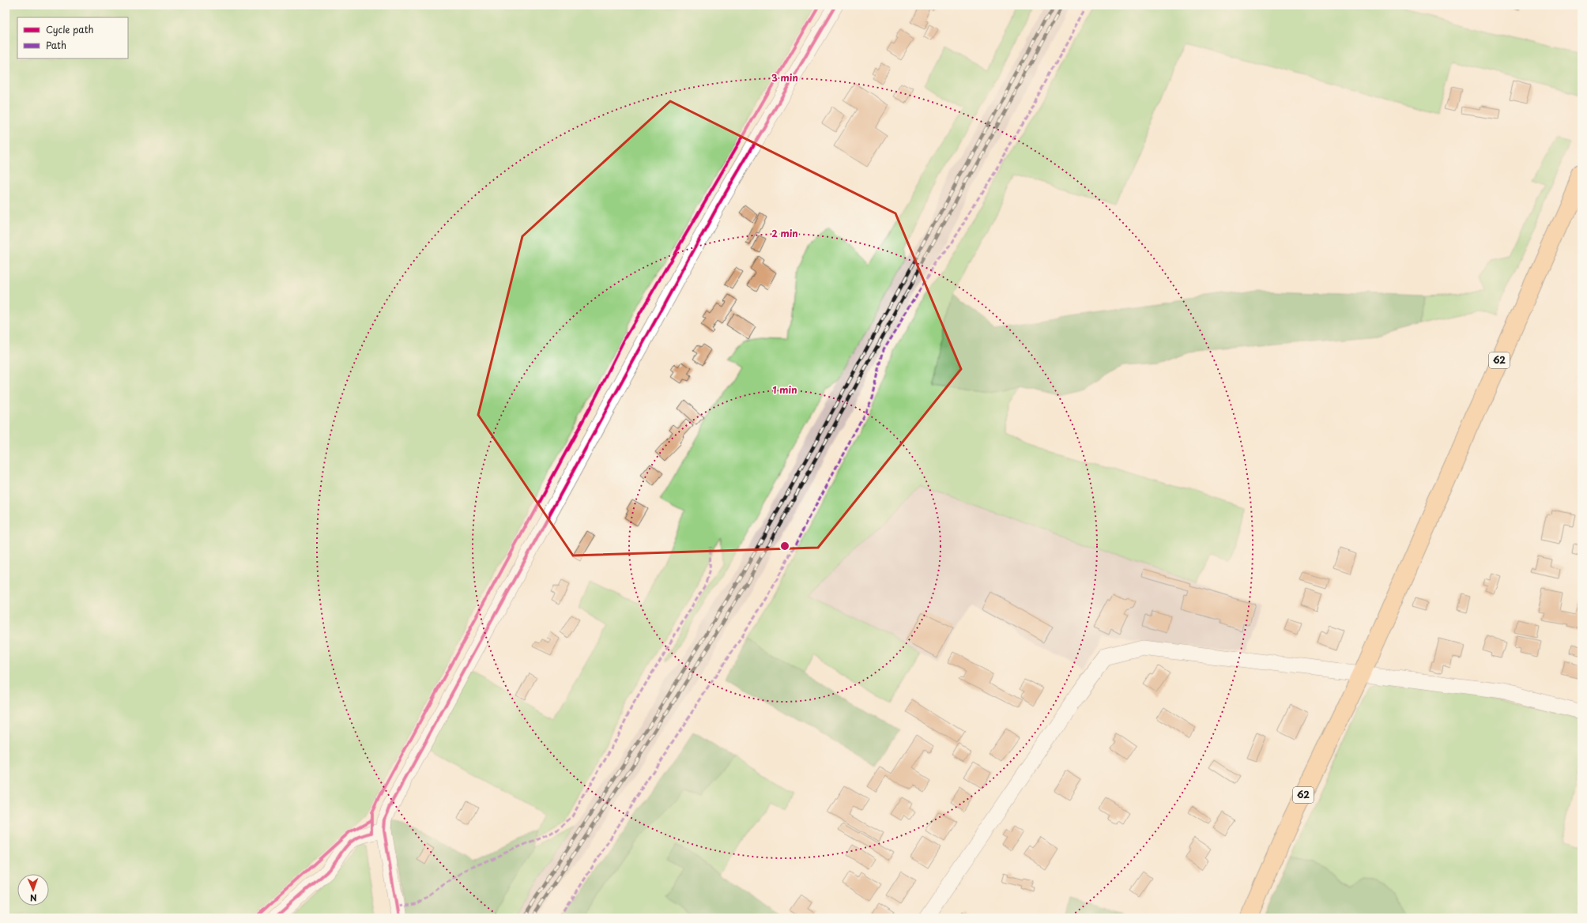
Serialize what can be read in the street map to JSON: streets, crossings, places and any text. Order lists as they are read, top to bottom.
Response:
{
  "streets": {
    "main road": ["62"]
  },
  "legend": ["Cycle path", "Path"],
  "north": "bottom",
  "rings": ["3 min", "2 min", "1 min"]
}
